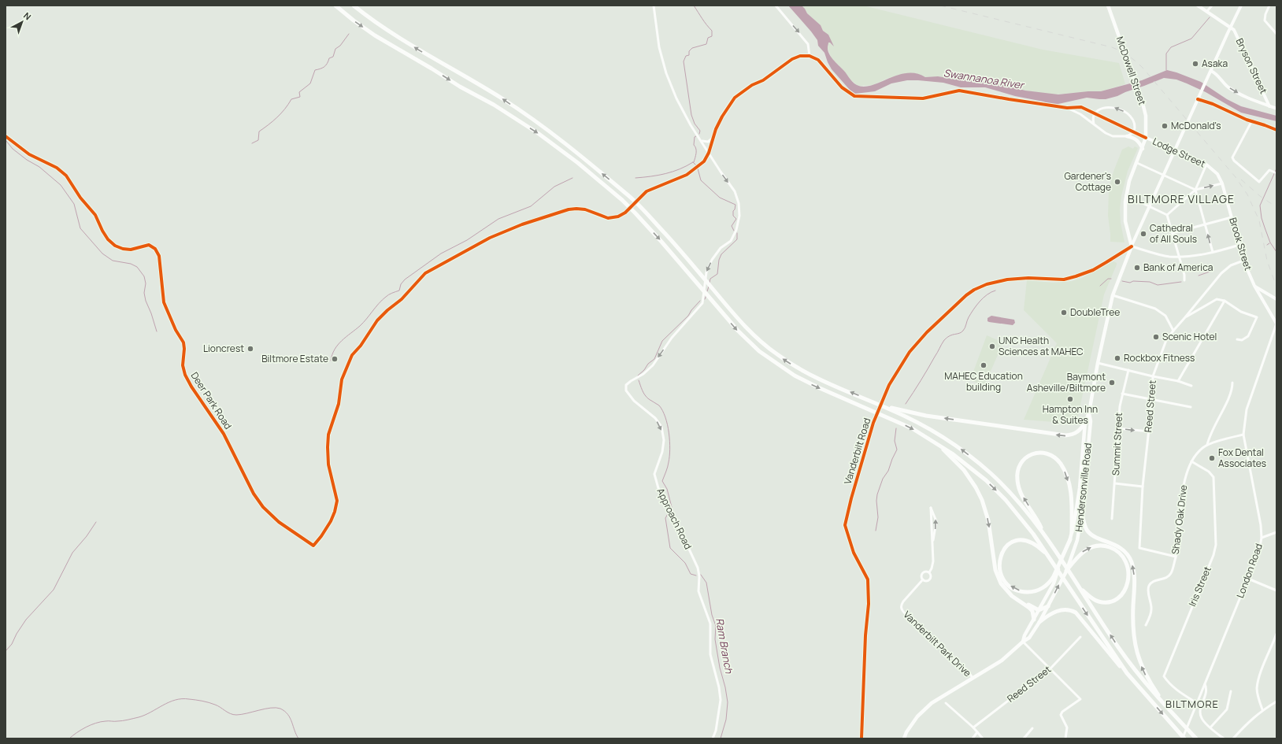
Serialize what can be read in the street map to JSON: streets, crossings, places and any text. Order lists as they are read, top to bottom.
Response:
{
  "streets": {
    "main road": [
      "Bryson Street",
      "McDowell Street",
      "Lodge Street",
      "Brook Street",
      "Hendersonville Road"
    ],
    "street": [
      "Deer Park Road",
      "Reed Street",
      "Summit Street",
      "Vanderbilt Road",
      "Approach Road",
      "Shady Oak Drive",
      "London Road",
      "Iris Street",
      "Vanderbilt Park Drive"
    ]
  },
  "crossings": [
    ["Bryson Street", "Hendersonville Road"],
    ["McDowell Street", "Lodge Street"],
    ["McDowell Street", "Vanderbilt Road"],
    ["McDowell Street", "Hendersonville Road"],
    ["Lodge Street", "Brook Street"],
    ["Lodge Street", "Hendersonville Road"],
    ["Brook Street", "Reed Street"],
    ["Brook Street", "London Road"],
    ["Deer Park Road", "Approach Road"],
    ["Reed Street", "Shady Oak Drive"],
    ["Vanderbilt Road", "Hendersonville Road"],
    ["Hendersonville Road", "Vanderbilt Park Drive"],
    ["Shady Oak Drive", "London Road"],
    ["Shady Oak Drive", "Iris Street"],
    ["London Road", "Iris Street"]
  ],
  "one_way": ["Approach Road"],
  "districts": ["BILTMORE VILLAGE", "BILTMORE"],
  "water": ["Swannanoa River", "Ram Branch"],
  "places": [
    "Asaka",
    "McDonald's",
    "Gardener's Cottage",
    "Cathedral of All Souls",
    "Bank of America",
    "DoubleTree",
    "Scenic Hotel",
    "UNC Health Sciences at MAHEC",
    "Lioncrest",
    "Rockbox Fitness",
    "Biltmore Estate",
    "MAHEC Education building",
    "Baymont Asheville/Biltmore",
    "Hampton Inn & Suites",
    "Fox Dental Associates"
  ],
  "north": "top right"
}
